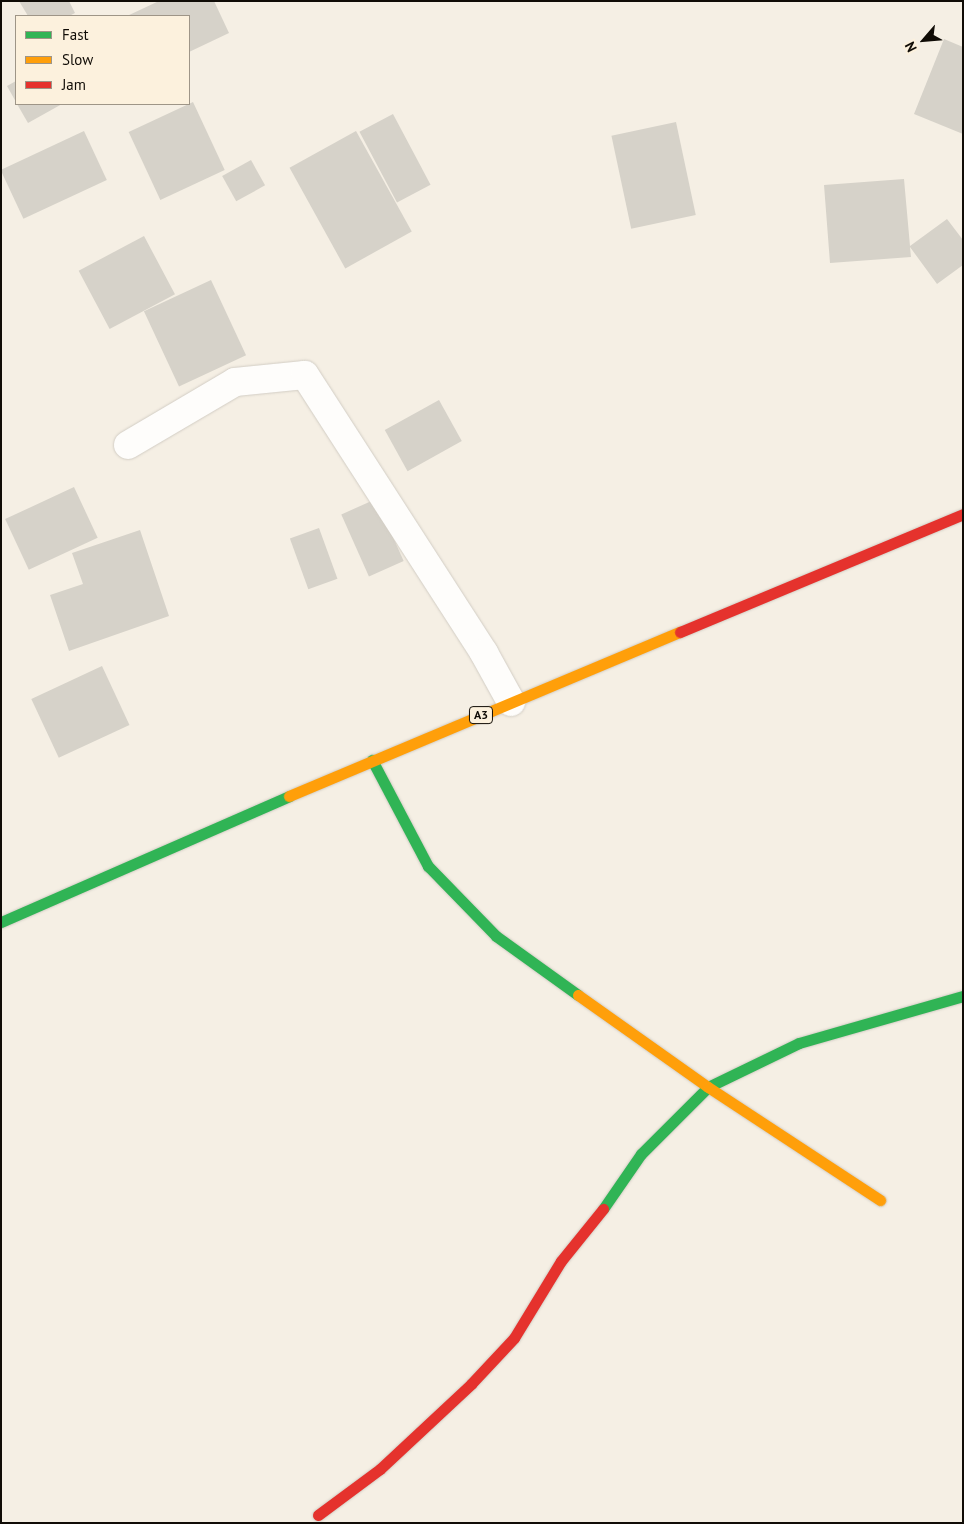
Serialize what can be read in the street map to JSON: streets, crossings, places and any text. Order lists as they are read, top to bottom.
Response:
{
  "streets": {
    "street": ["A3"]
  },
  "legend": ["Fast", "Slow", "Jam"],
  "north": "bottom left"
}
